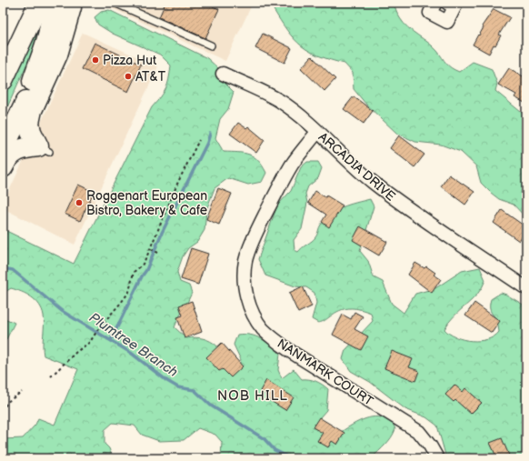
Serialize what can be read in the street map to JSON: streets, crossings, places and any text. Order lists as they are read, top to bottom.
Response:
{
  "streets": {
    "street": ["ARCADIA DRIVE", "NANMARK COURT"]
  },
  "crossings": [
    ["ARCADIA DRIVE", "NANMARK COURT"]
  ],
  "districts": ["NOB HILL"],
  "water": ["Plumtree Branch"],
  "places": ["Pizza Hut", "AT&T", "Roggenart European Bistro, Bakery & Cafe"]
}
